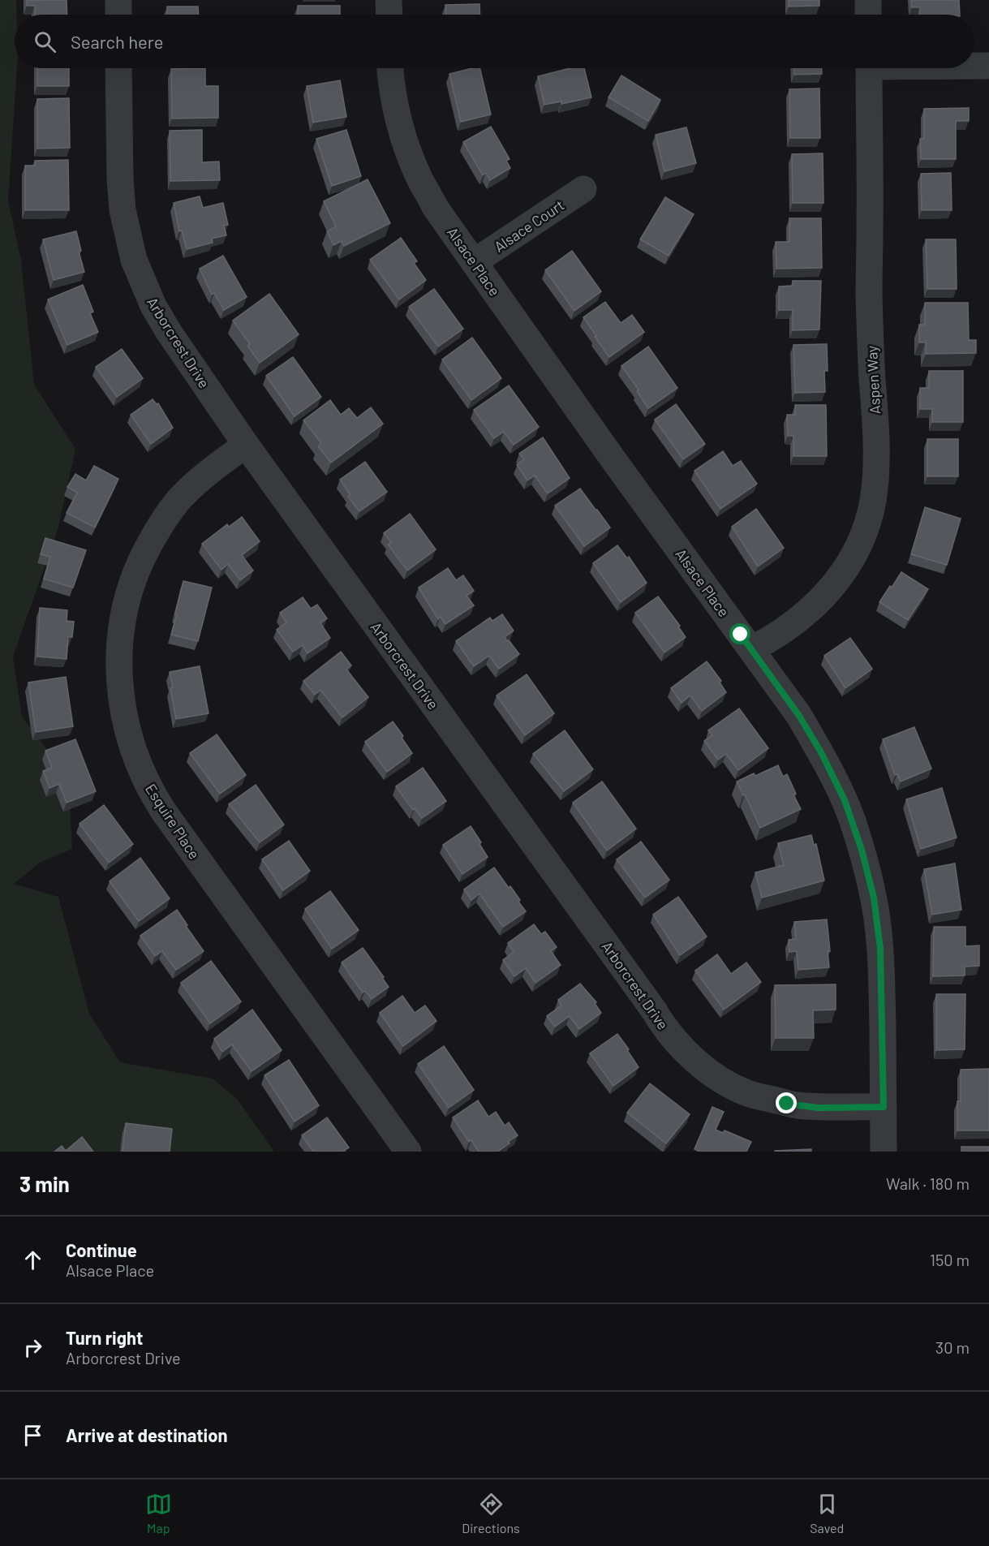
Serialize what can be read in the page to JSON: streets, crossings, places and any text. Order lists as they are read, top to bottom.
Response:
{
  "streets": {
    "street": [
      "Alsace Court",
      "Alsace Place",
      "Arborcrest Drive",
      "Aspen Way",
      "Esquire Place"
    ]
  },
  "crossings": [
    ["Alsace Court", "Alsace Place"],
    ["Alsace Place", "Arborcrest Drive"],
    ["Alsace Place", "Aspen Way"],
    ["Arborcrest Drive", "Esquire Place"]
  ],
  "page": {
    "search": "Search here",
    "heading": ["3 min", "Walk · 180 m"],
    "list": [
      ["Continue", "Alsace Place", "150 m"],
      ["Turn right", "Arborcrest Drive", "30 m"],
      "Arrive at destination"
    ],
    "nav": ["Map", "Directions", "Saved"]
  }
}
